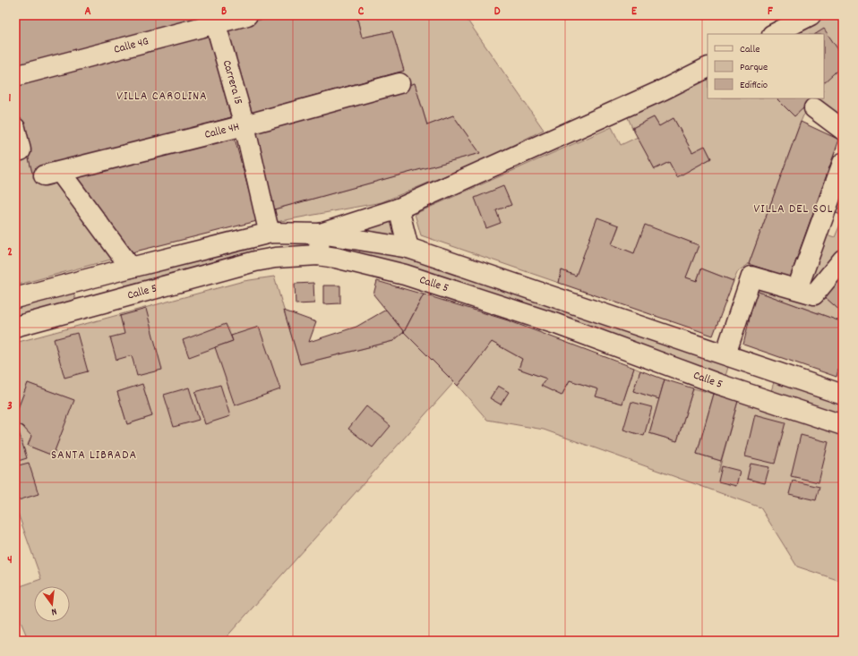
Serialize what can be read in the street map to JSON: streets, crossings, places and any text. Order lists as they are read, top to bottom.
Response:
{
  "streets": {
    "street": [
      "Calle 4G",
      "Carrera 15",
      "Calle 4H",
      "Calle 5"
    ]
  },
  "crossings": [
    ["Calle 4G", "Carrera 15"],
    ["Carrera 15", "Calle 4H"]
  ],
  "districts": ["VILLA CAROLINA", "VILLA DEL SOL", "SANTA LIBRADA"],
  "legend": ["Calle", "Parque", "Edificio"],
  "north": "bottom",
  "grid": {
    "columns": [
      "A",
      "B",
      "C",
      "D",
      "E",
      "F"
    ],
    "rows": [
      "1",
      "2",
      "3",
      "4"
    ]
  }
}
